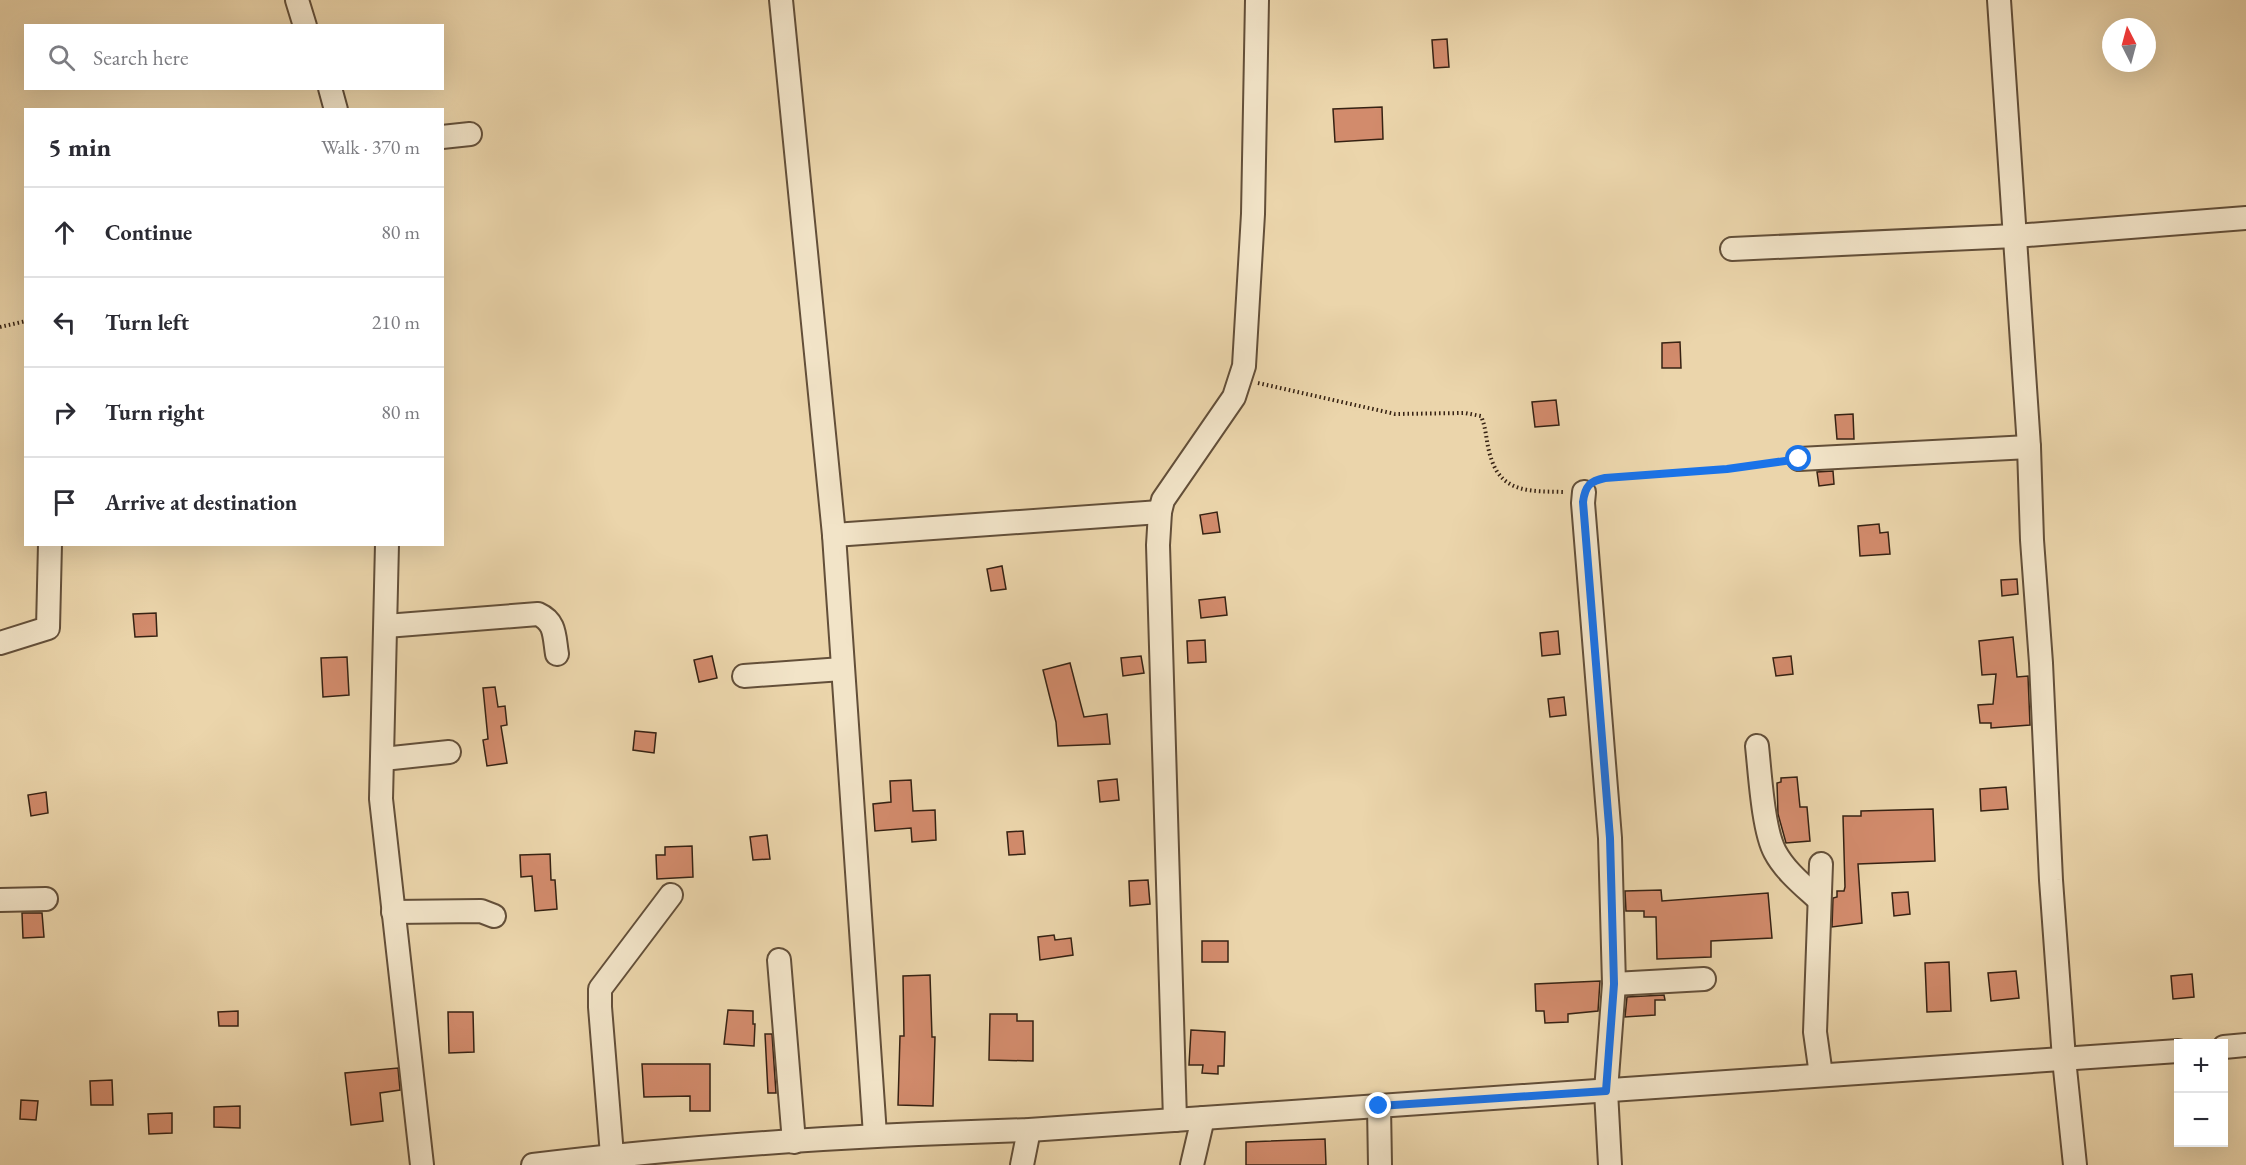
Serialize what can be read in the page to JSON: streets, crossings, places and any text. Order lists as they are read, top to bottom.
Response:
{
  "north": "top",
  "page": {
    "search": "Search here",
    "heading": ["5 min", "Walk · 370 m"],
    "list": [
      ["Continue", "80 m"],
      ["Turn left", "210 m"],
      ["Turn right", "80 m"],
      "Arrive at destination"
    ],
    "map_buttons": ["+", "−"]
  }
}
